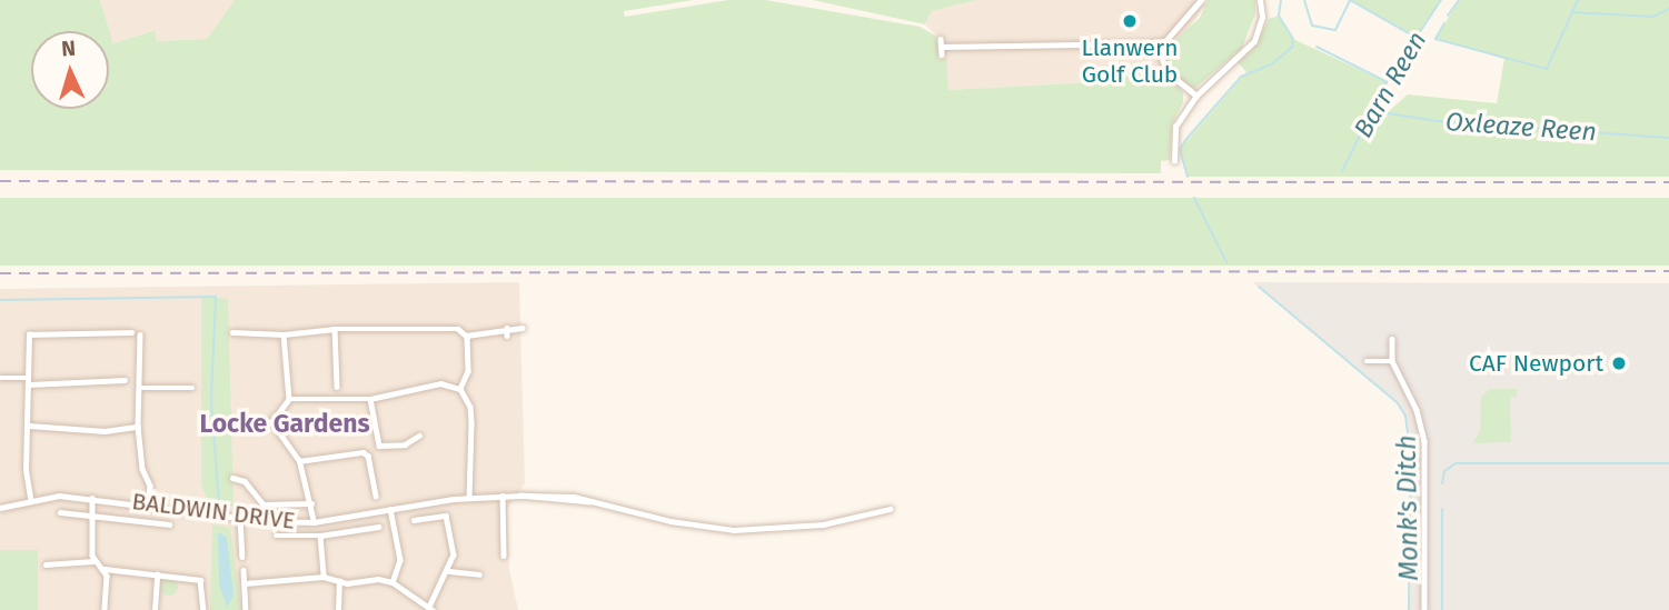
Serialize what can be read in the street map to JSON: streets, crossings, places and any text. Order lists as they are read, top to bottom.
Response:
{
  "streets": {
    "street": ["BALDWIN DRIVE"]
  },
  "districts": ["Locke Gardens"],
  "water": ["Barn Reen", "Oxleaze Reen", "Monk's Ditch"],
  "places": ["Llanwern Golf Club", "CAF Newport"],
  "north": "top"
}
